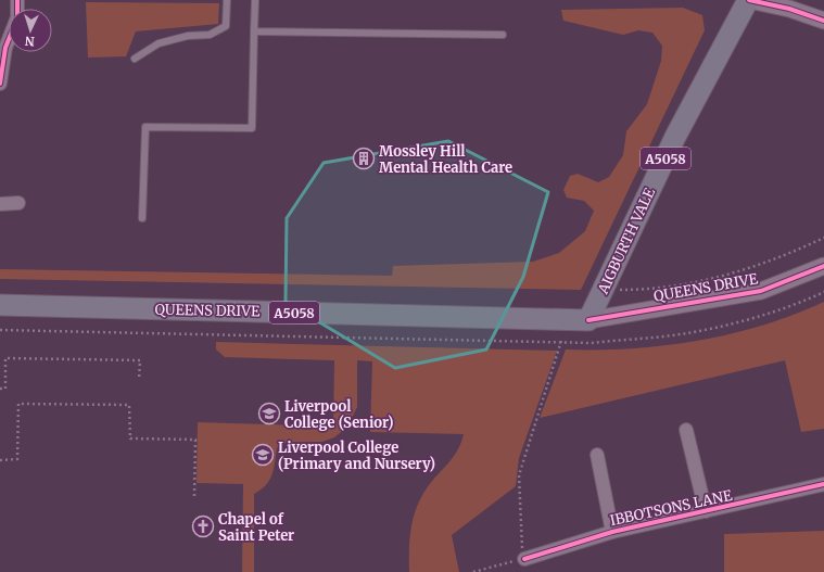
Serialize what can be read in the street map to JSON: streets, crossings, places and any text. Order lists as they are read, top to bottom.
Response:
{
  "streets": {
    "main road": ["A5058", "AIGBURTH VALE", "QUEENS DRIVE"],
    "street": ["IBBOTSONS LANE"]
  },
  "crossings": [
    ["AIGBURTH VALE", "QUEENS DRIVE"]
  ],
  "places": {
    "building": ["Mossley Hill Mental Health Care"],
    "school or university": ["Liverpool College (Senior)", "Liverpool College (Primary and Nursery)"],
    "church": ["Chapel of Saint Peter"]
  },
  "north": "bottom"
}
